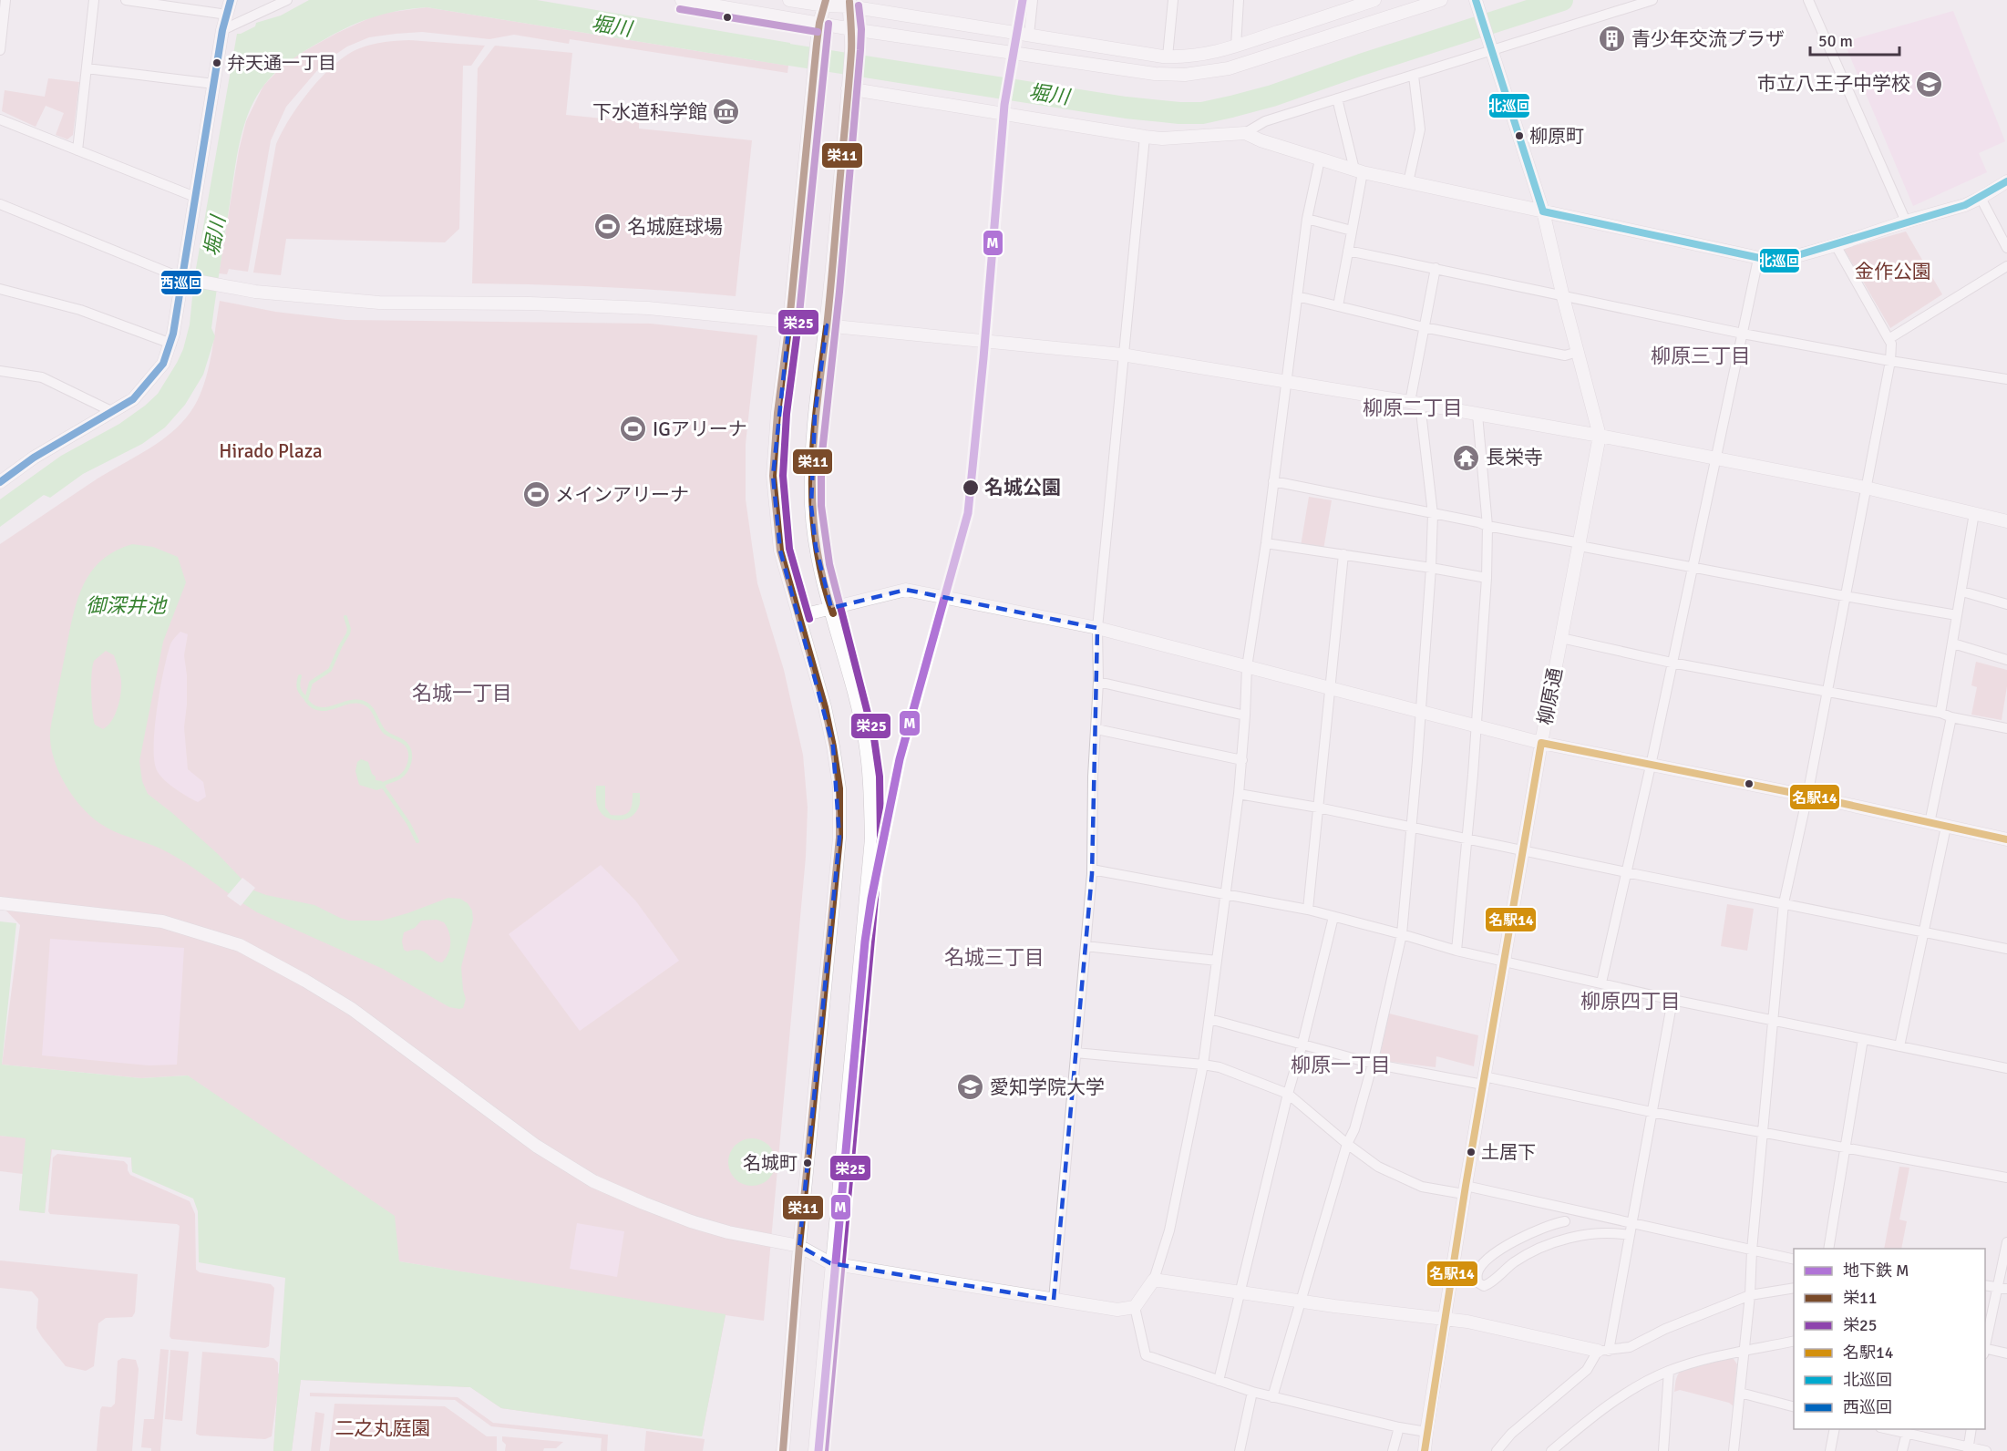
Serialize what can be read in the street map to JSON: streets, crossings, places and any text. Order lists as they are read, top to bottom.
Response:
{
  "streets": {
    "street": ["柳原通"]
  },
  "districts": [
    "柳原三丁目",
    "柳原二丁目",
    "名城一丁目",
    "名城三丁目",
    "柳原四丁目",
    "柳原一丁目"
  ],
  "water": ["堀川", "御深井池"],
  "parks": ["金作公園", "Hirado Plaza", "二之丸庭園"],
  "places": {
    "building": ["青少年交流プラザ"],
    "other": [
      "弁天通一丁目",
      "柳原町",
      "名城公園",
      "土居下",
      "名城町"
    ],
    "school or university": ["市立八王子中学校", "愛知学院大学"],
    "museum": ["下水道科学館"],
    "sports": ["名城庭球場", "IGアリーナ", "メインアリーナ"],
    "temple": ["長栄寺"]
  },
  "lines": [
    "metro line M",
    "transit line 栄11",
    "transit line 北巡回",
    "transit line 西巡回",
    "transit line 栄25",
    "transit line 名駅14"
  ],
  "legend": [
    "地下鉄 M",
    "栄11",
    "栄25",
    "名駅14",
    "北巡回",
    "西巡回"
  ],
  "scale_bar": "50 m"
}
